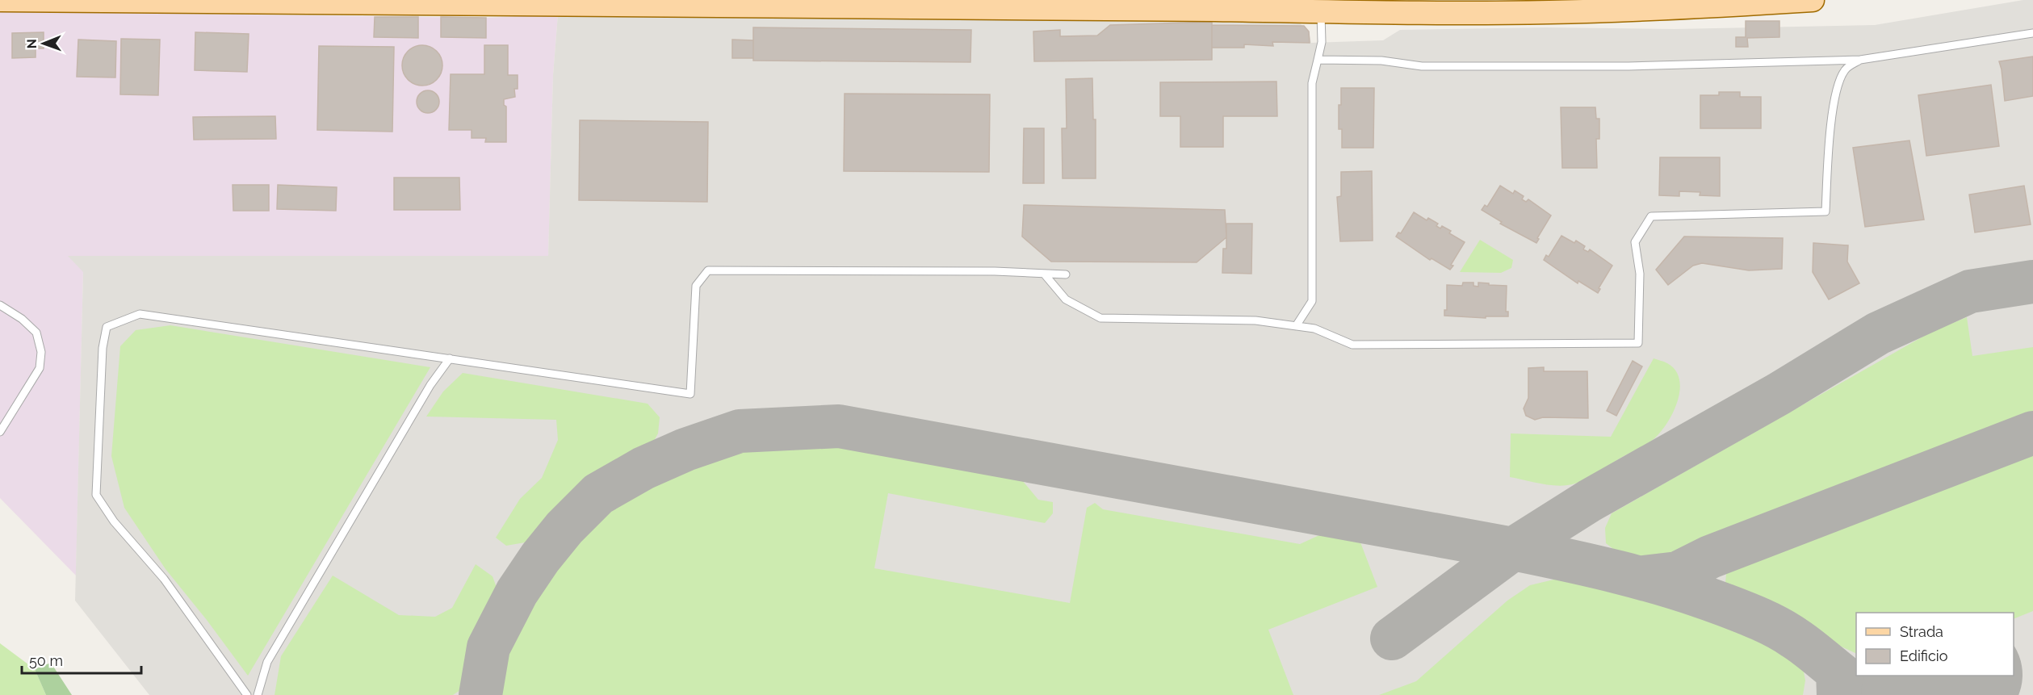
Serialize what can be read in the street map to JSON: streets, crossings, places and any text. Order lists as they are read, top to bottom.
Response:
{
  "legend": ["Strada", "Edificio"],
  "scale_bar": "50 m",
  "north": "left"
}
